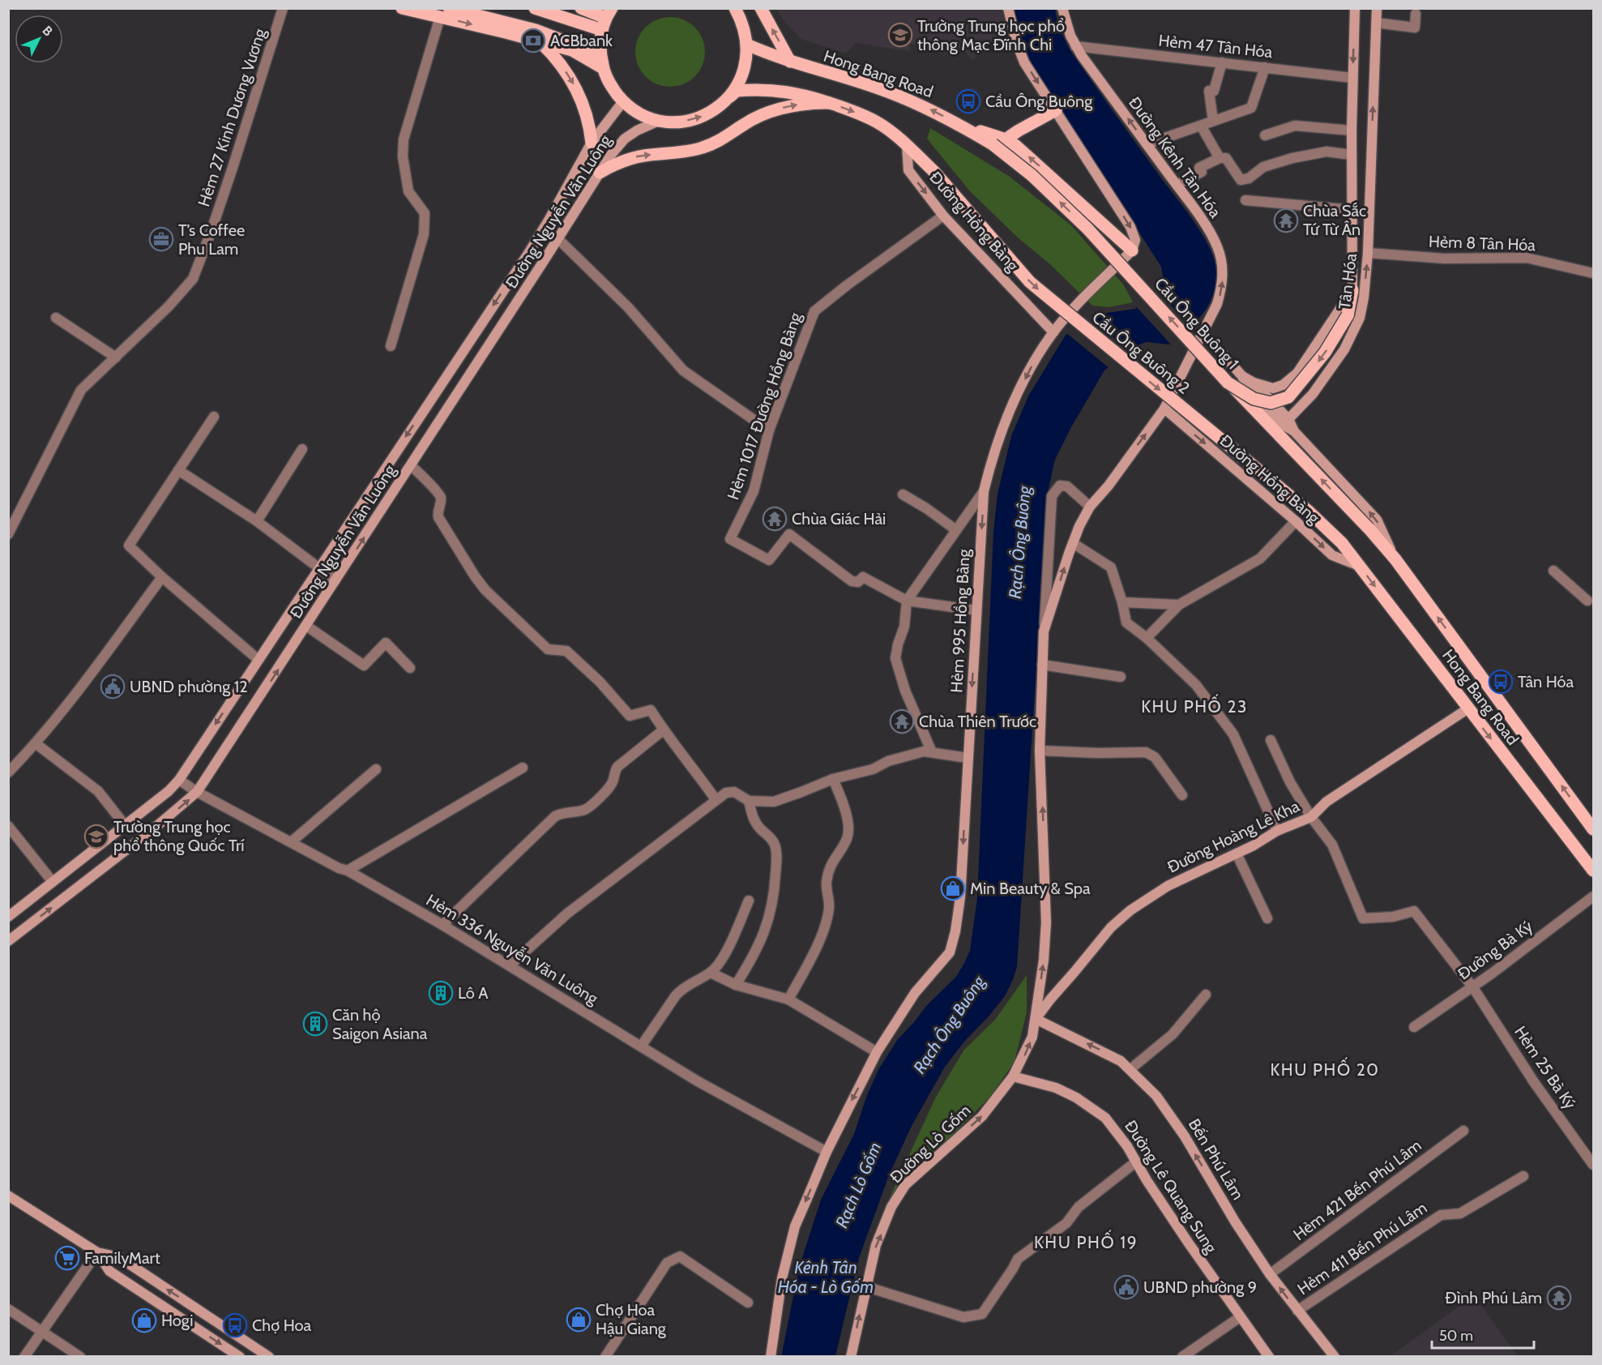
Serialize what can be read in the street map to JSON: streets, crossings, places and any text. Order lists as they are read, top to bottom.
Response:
{
  "streets": {
    "main road": ["Hong Bang Road", "Cầu Ông Buông 1", "Cầu Ông Buông 2"],
    "street": [
      "Hẻm 47 Tân Hóa",
      "Hẻm 27 Kinh Dương Vương",
      "Đường Kênh Tân Hóa",
      "Đường Nguyễn Văn Luông",
      "Đường Hồng Bàng",
      "Hẻm 8 Tân Hóa",
      "Tân Hóa",
      "Hẻm 1017 Đường Hồng Bàng",
      "Hẻm 995 Hồng Bàng",
      "Đường Hoàng Lê Kha",
      "Hẻm 336 Nguyễn Văn Luông",
      "Đường Bà Ký",
      "Hẻm 25 Bà Ký",
      "Đường Lò Gốm",
      "Bến Phú Lâm",
      "Đường Lê Quang Sung",
      "Hẻm 421 Bến Phú Lâm",
      "Hẻm 411 Bến Phú Lâm"
    ]
  },
  "crossings": [
    ["Hẻm 47 Tân Hóa", "Đường Kênh Tân Hóa"],
    ["Hẻm 47 Tân Hóa", "Tân Hóa"],
    ["Hong Bang Road", "Đường Hồng Bàng"],
    ["Hong Bang Road", "Cầu Ông Buông 1"],
    ["Hong Bang Road", "Cầu Ông Buông 2"],
    ["Hong Bang Road", "Đường Hoàng Lê Kha"],
    ["Đường Kênh Tân Hóa", "Đường Hồng Bàng"],
    ["Đường Kênh Tân Hóa", "Đường Lò Gốm"],
    ["Đường Nguyễn Văn Luông", "Hẻm 336 Nguyễn Văn Luông"],
    ["Đường Hồng Bàng", "Cầu Ông Buông 2"],
    ["Đường Hồng Bàng", "Hẻm 1017 Đường Hồng Bàng"],
    ["Đường Hồng Bàng", "Hẻm 995 Hồng Bàng"],
    ["Hẻm 8 Tân Hóa", "Tân Hóa"],
    ["Hẻm 1017 Đường Hồng Bàng", "Hẻm 995 Hồng Bàng"],
    ["Hẻm 995 Hồng Bàng", "Hẻm 336 Nguyễn Văn Luông"],
    ["Đường Hoàng Lê Kha", "Hẻm 25 Bà Ký"],
    ["Đường Hoàng Lê Kha", "Đường Lò Gốm"],
    ["Đường Hoàng Lê Kha", "Bến Phú Lâm"],
    ["Đường Bà Ký", "Hẻm 25 Bà Ký"],
    ["Đường Lò Gốm", "Bến Phú Lâm"],
    ["Đường Lò Gốm", "Đường Lê Quang Sung"],
    ["Bến Phú Lâm", "Hẻm 421 Bến Phú Lâm"],
    ["Bến Phú Lâm", "Hẻm 411 Bến Phú Lâm"]
  ],
  "one_way": [
    "Đường Kênh Tân Hóa",
    "Hẻm 995 Hồng Bàng",
    "Đường Lò Gốm",
    "Bến Phú Lâm"
  ],
  "districts": ["KHU PHỐ 23", "KHU PHỐ 20", "KHU PHỐ 19"],
  "water": ["Rạch Ông Buông", "Rạch Lò Gốm", "Kênh Tân Hóa - Lò Gốm"],
  "places": {
    "school or university": ["Trường Trung học phổ thông Mạc Đĩnh Chi", "Trường Trung học phổ thông Quốc Trí"],
    "bank": ["ACBbank"],
    "bus stop": ["Cầu Ông Buông", "Tân Hóa", "Chợ Hoa"],
    "temple": [
      "Chùa Sắc Tứ Từ Ân",
      "Chùa Giác Hải",
      "Chùa Thiên Trước",
      "Đình Phú Lâm"
    ],
    "office": ["T’s Coffee Phu Lam"],
    "public building": ["UBND phường 12", "UBND phường 9"],
    "shop": ["Min Beauty & Spa", "Chợ Hoa Hậu Giang", "Hogi"],
    "building": ["Lô A", "Căn hộ Saigon Asiana"],
    "supermarket": ["FamilyMart"]
  },
  "scale_bar": "50 m",
  "north": "top right"
}
